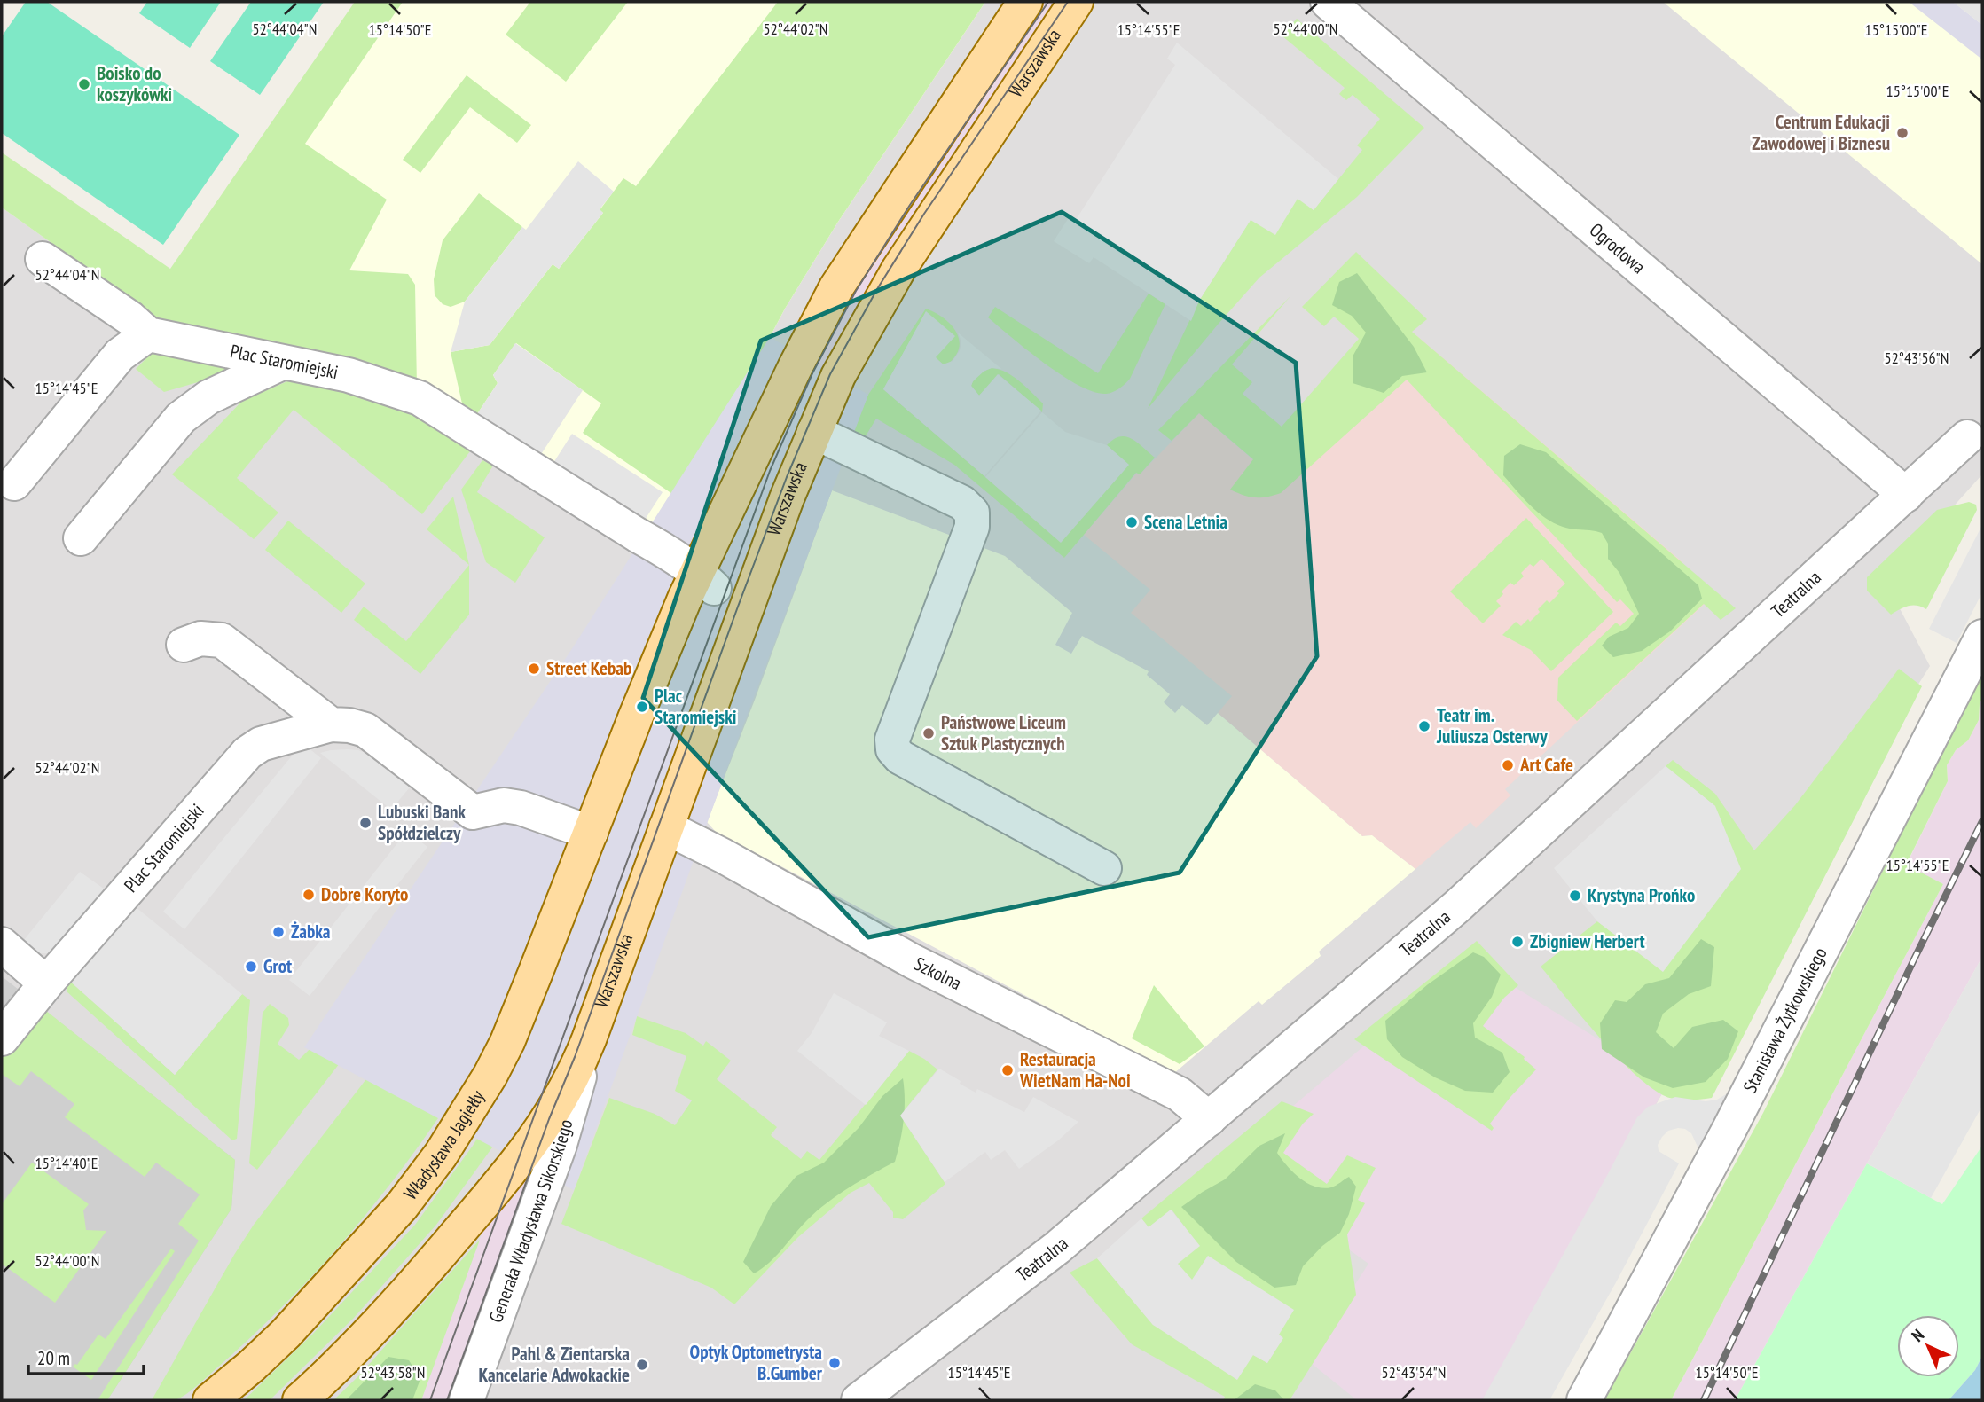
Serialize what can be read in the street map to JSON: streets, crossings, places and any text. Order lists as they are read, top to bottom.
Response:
{
  "streets": {
    "main road": ["Warszawska", "Władysława Jagiełły"],
    "street": [
      "Ogrodowa",
      "Plac Staromiejski",
      "Teatralna",
      "Szkolna",
      "Stanisława Żytkowskiego",
      "Generała Władysława Sikorskiego"
    ]
  },
  "crossings": [
    ["Warszawska", "Plac Staromiejski"],
    ["Warszawska", "Szkolna"],
    ["Warszawska", "Generała Władysława Sikorskiego"],
    ["Ogrodowa", "Teatralna"],
    ["Plac Staromiejski", "Władysława Jagiełły"],
    ["Teatralna", "Szkolna"]
  ],
  "places": [
    "Boisko do koszykówki",
    "Centrum Edukacji Zawodowej i Biznesu",
    "Scena Letnia",
    "Street Kebab",
    "Plac Staromiejski",
    "Teatr im. Juliusza Osterwy",
    "Państwowe Liceum Sztuk Plastycznych",
    "Art Cafe",
    "Lubuski Bank Spółdzielczy",
    "Dobre Koryto",
    "Krystyna Prońko",
    "Żabka",
    "Zbigniew Herbert",
    "Grot",
    "Restauracja WietNam Ha-Noi",
    "Optyk Optometrysta B.Gumber",
    "Pahl & Zientarska Kancelarie Adwokackie"
  ],
  "scale_bar": "20 m",
  "north": "top left",
  "coordinates": [
    "52°44'04\"N",
    "52°44'02\"N",
    "52°44'00\"N",
    "15°14'50\"E",
    "15°14'55\"E",
    "15°15'00\"E",
    "52°43'56\"N",
    "15°14'45\"E",
    "15°14'40\"E",
    "52°43'58\"N",
    "52°43'54\"N"
  ]
}
